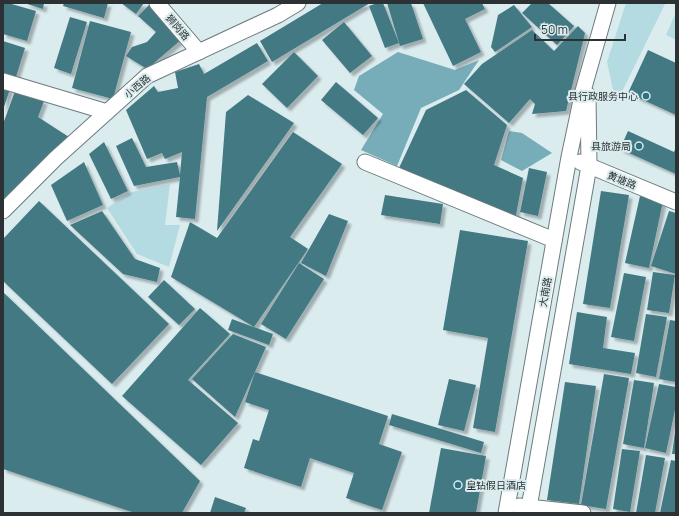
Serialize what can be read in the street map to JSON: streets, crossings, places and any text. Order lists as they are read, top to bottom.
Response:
{
  "streets": {
    "street": [
      "狮岗路",
      "小西路",
      "黄塘路",
      "大南路"
    ]
  },
  "crossings": [
    ["狮岗路", "小西路"],
    ["黄塘路", "大南路"]
  ],
  "places": ["县行政服务中心", "县旅游局", "皇钻假日酒店"],
  "scale_bar": "50 m"
}
